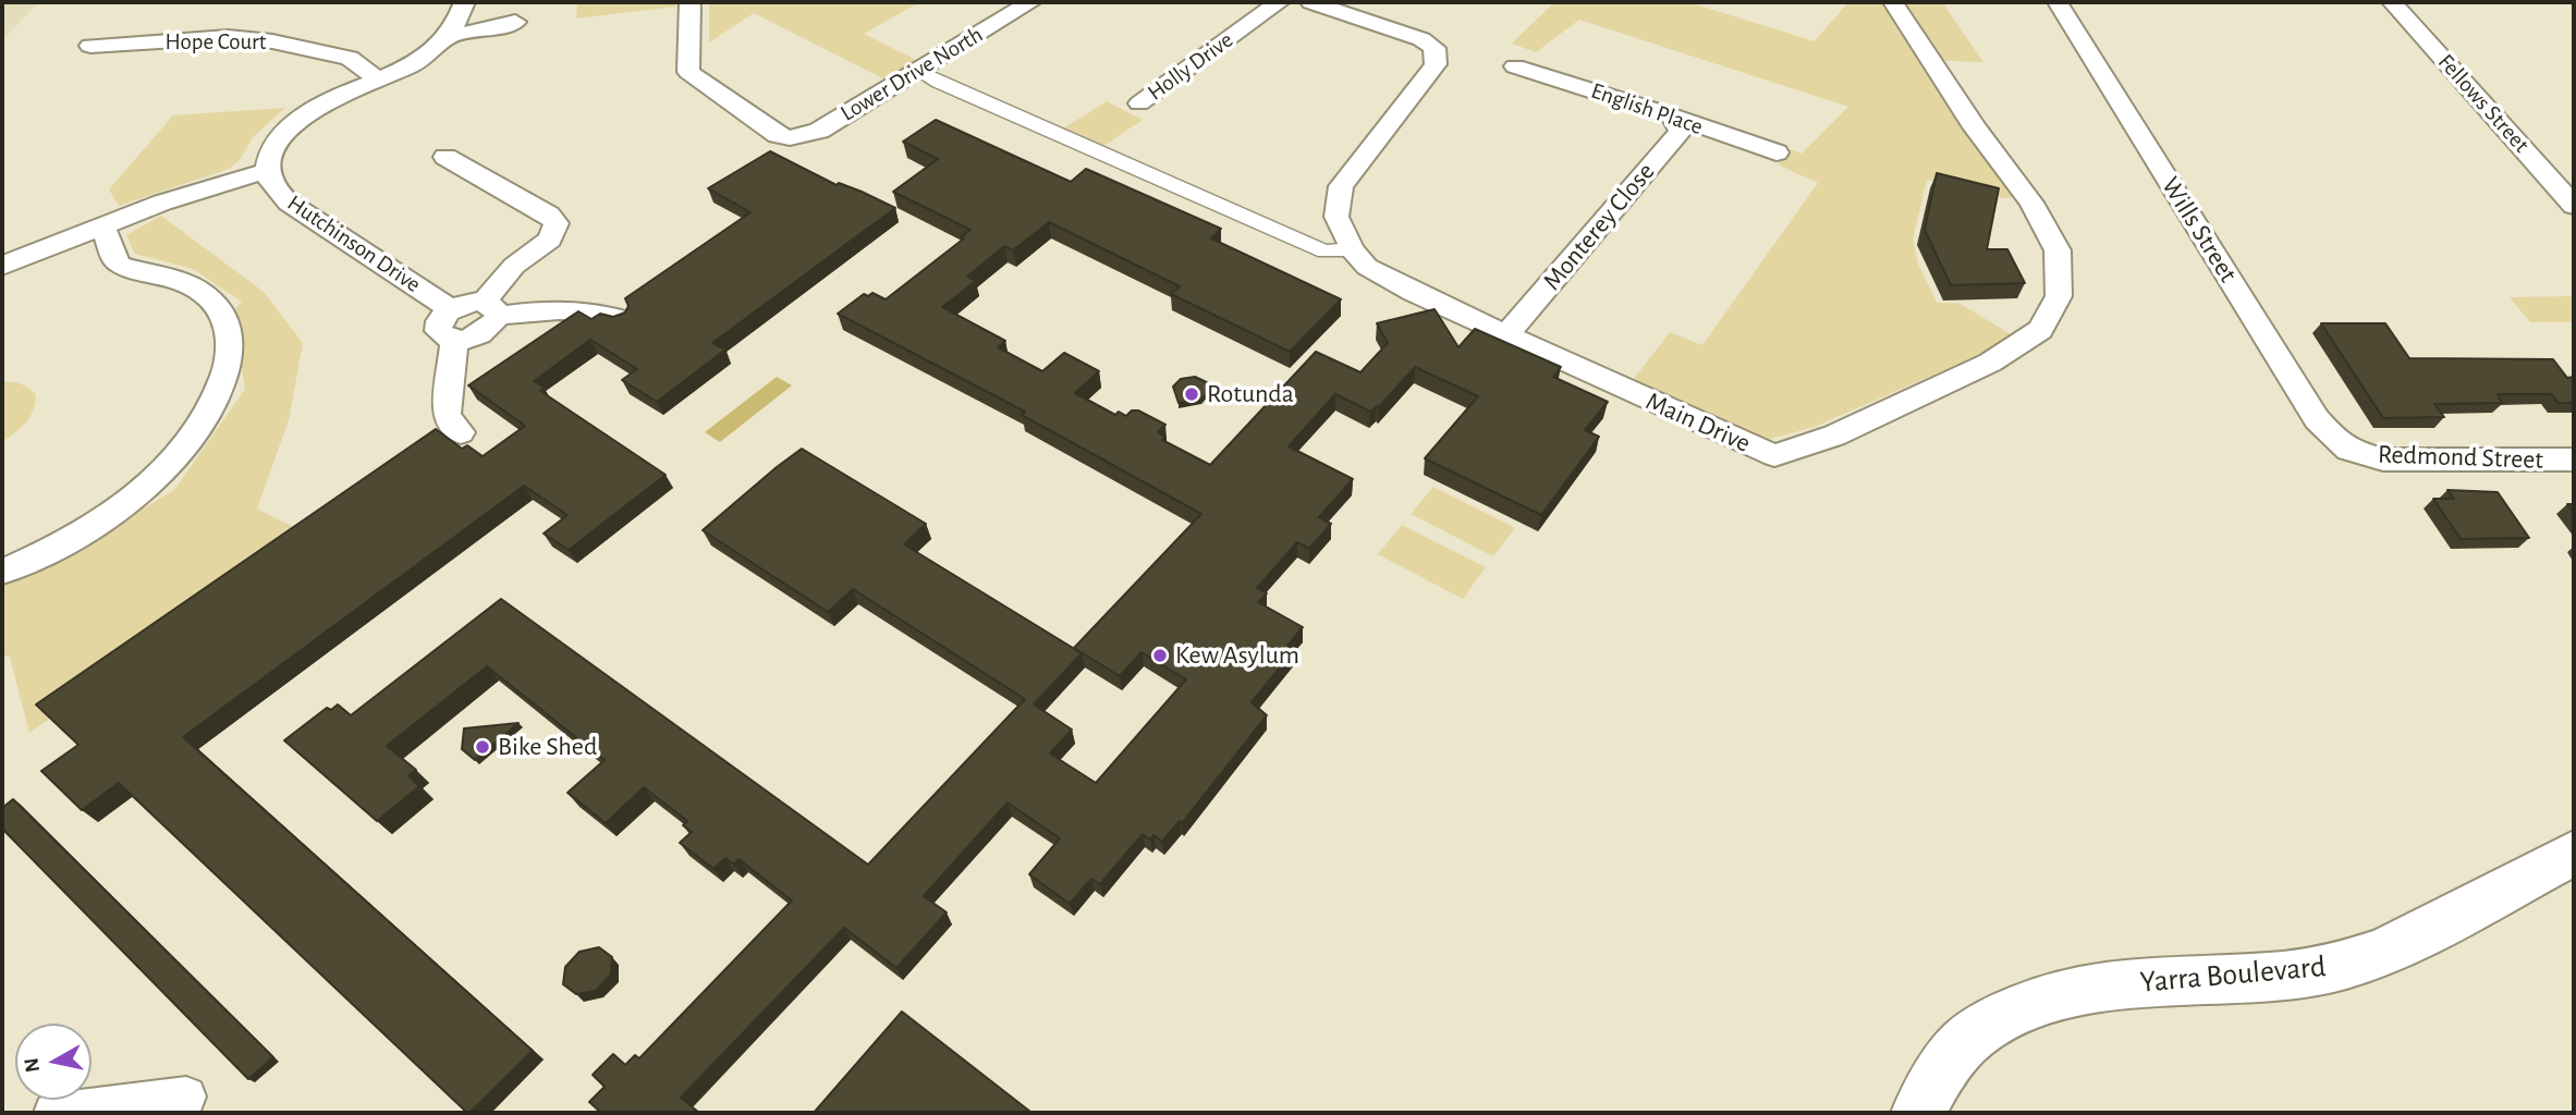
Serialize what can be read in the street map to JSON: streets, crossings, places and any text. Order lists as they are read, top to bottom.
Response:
{
  "streets": {
    "main road": ["Yarra Boulevard"],
    "street": [
      "Hope Court",
      "Holly Drive",
      "Lower Drive North",
      "Fellows Street",
      "English Place",
      "Monterey Close",
      "Wills Street",
      "Hutchinson Drive",
      "Main Drive",
      "Redmond Street"
    ]
  },
  "crossings": [
    ["Hope Court", "Hutchinson Drive"],
    ["English Place", "Monterey Close"],
    ["Monterey Close", "Main Drive"],
    ["Wills Street", "Redmond Street"]
  ],
  "places": ["Rotunda", "Kew Asylum", "Bike Shed"],
  "north": "left"
}
